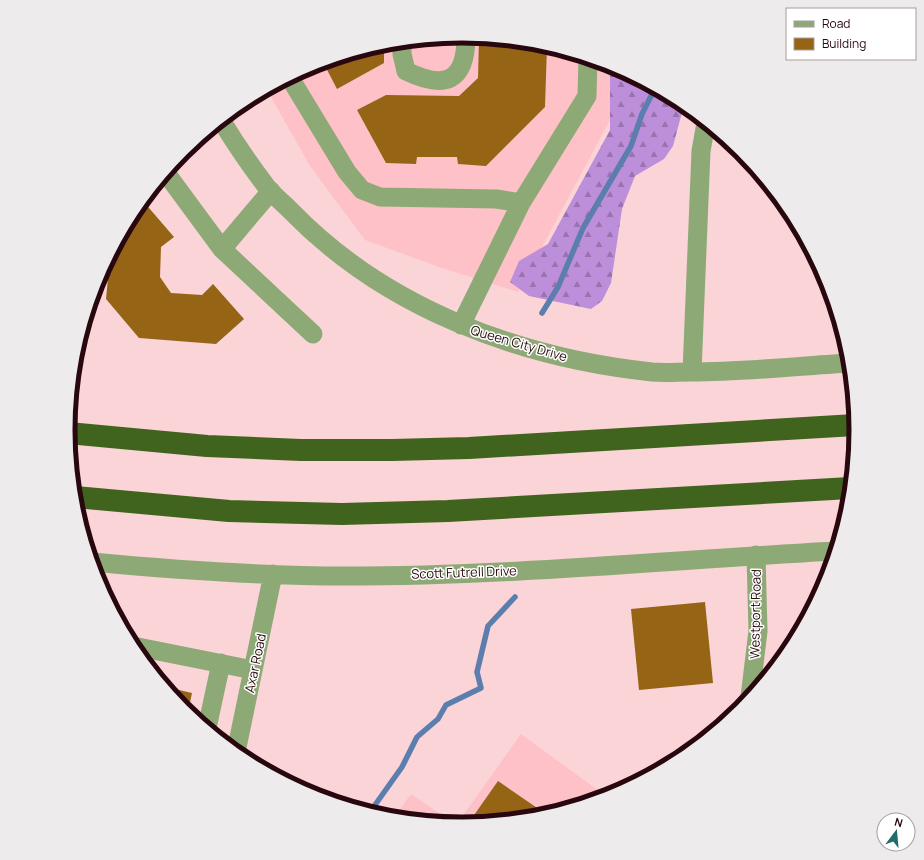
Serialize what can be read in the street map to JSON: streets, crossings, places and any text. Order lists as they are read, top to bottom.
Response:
{
  "streets": {
    "street": [
      "Queen City Drive",
      "Scott Futrell Drive",
      "Westport Road",
      "Axar Road"
    ]
  },
  "crossings": [
    ["Scott Futrell Drive", "Westport Road"],
    ["Scott Futrell Drive", "Axar Road"]
  ],
  "legend": ["Road", "Building"],
  "north": "top"
}
